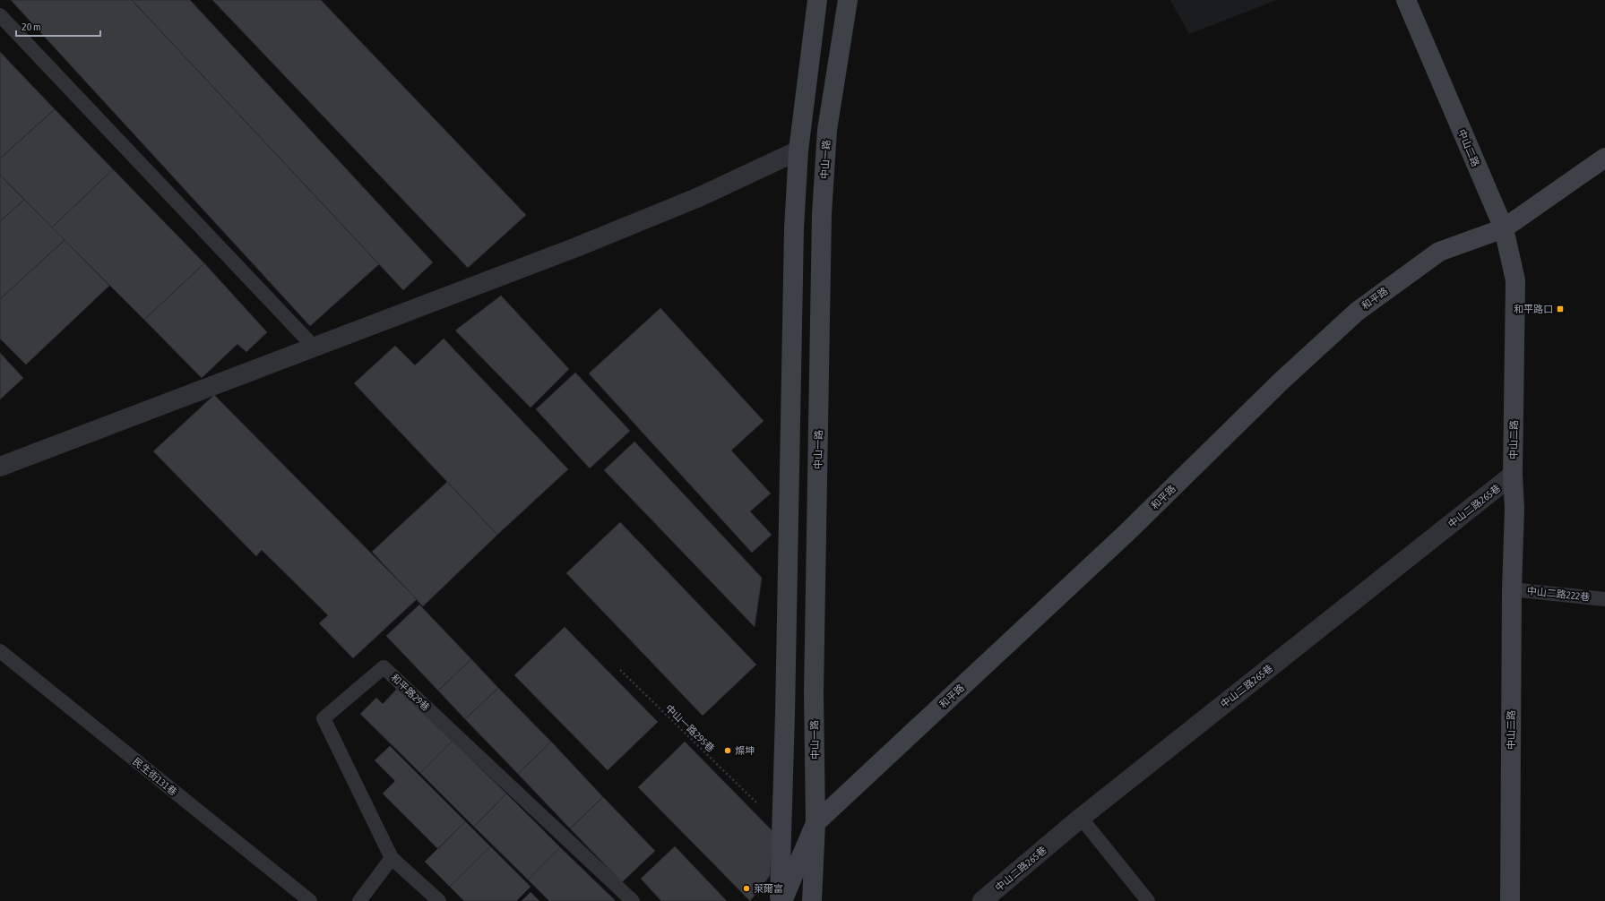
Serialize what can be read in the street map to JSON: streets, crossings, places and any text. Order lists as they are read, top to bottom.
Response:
{
  "streets": {
    "street": [
      "中山二路",
      "中山一路",
      "和平路",
      "中山二路265巷"
    ],
    "lane": ["中山二路222巷", "和平路29巷", "民生街131巷"],
    "path": ["中山一路295巷"]
  },
  "crossings": [
    ["中山二路", "和平路"],
    ["中山二路", "中山二路265巷"],
    ["中山二路", "中山二路222巷"],
    ["中山一路", "和平路"]
  ],
  "places": {
    "transit": ["和平路口"],
    "other": ["燦坤", "萊爾富"]
  },
  "scale_bar": "20 m"
}
